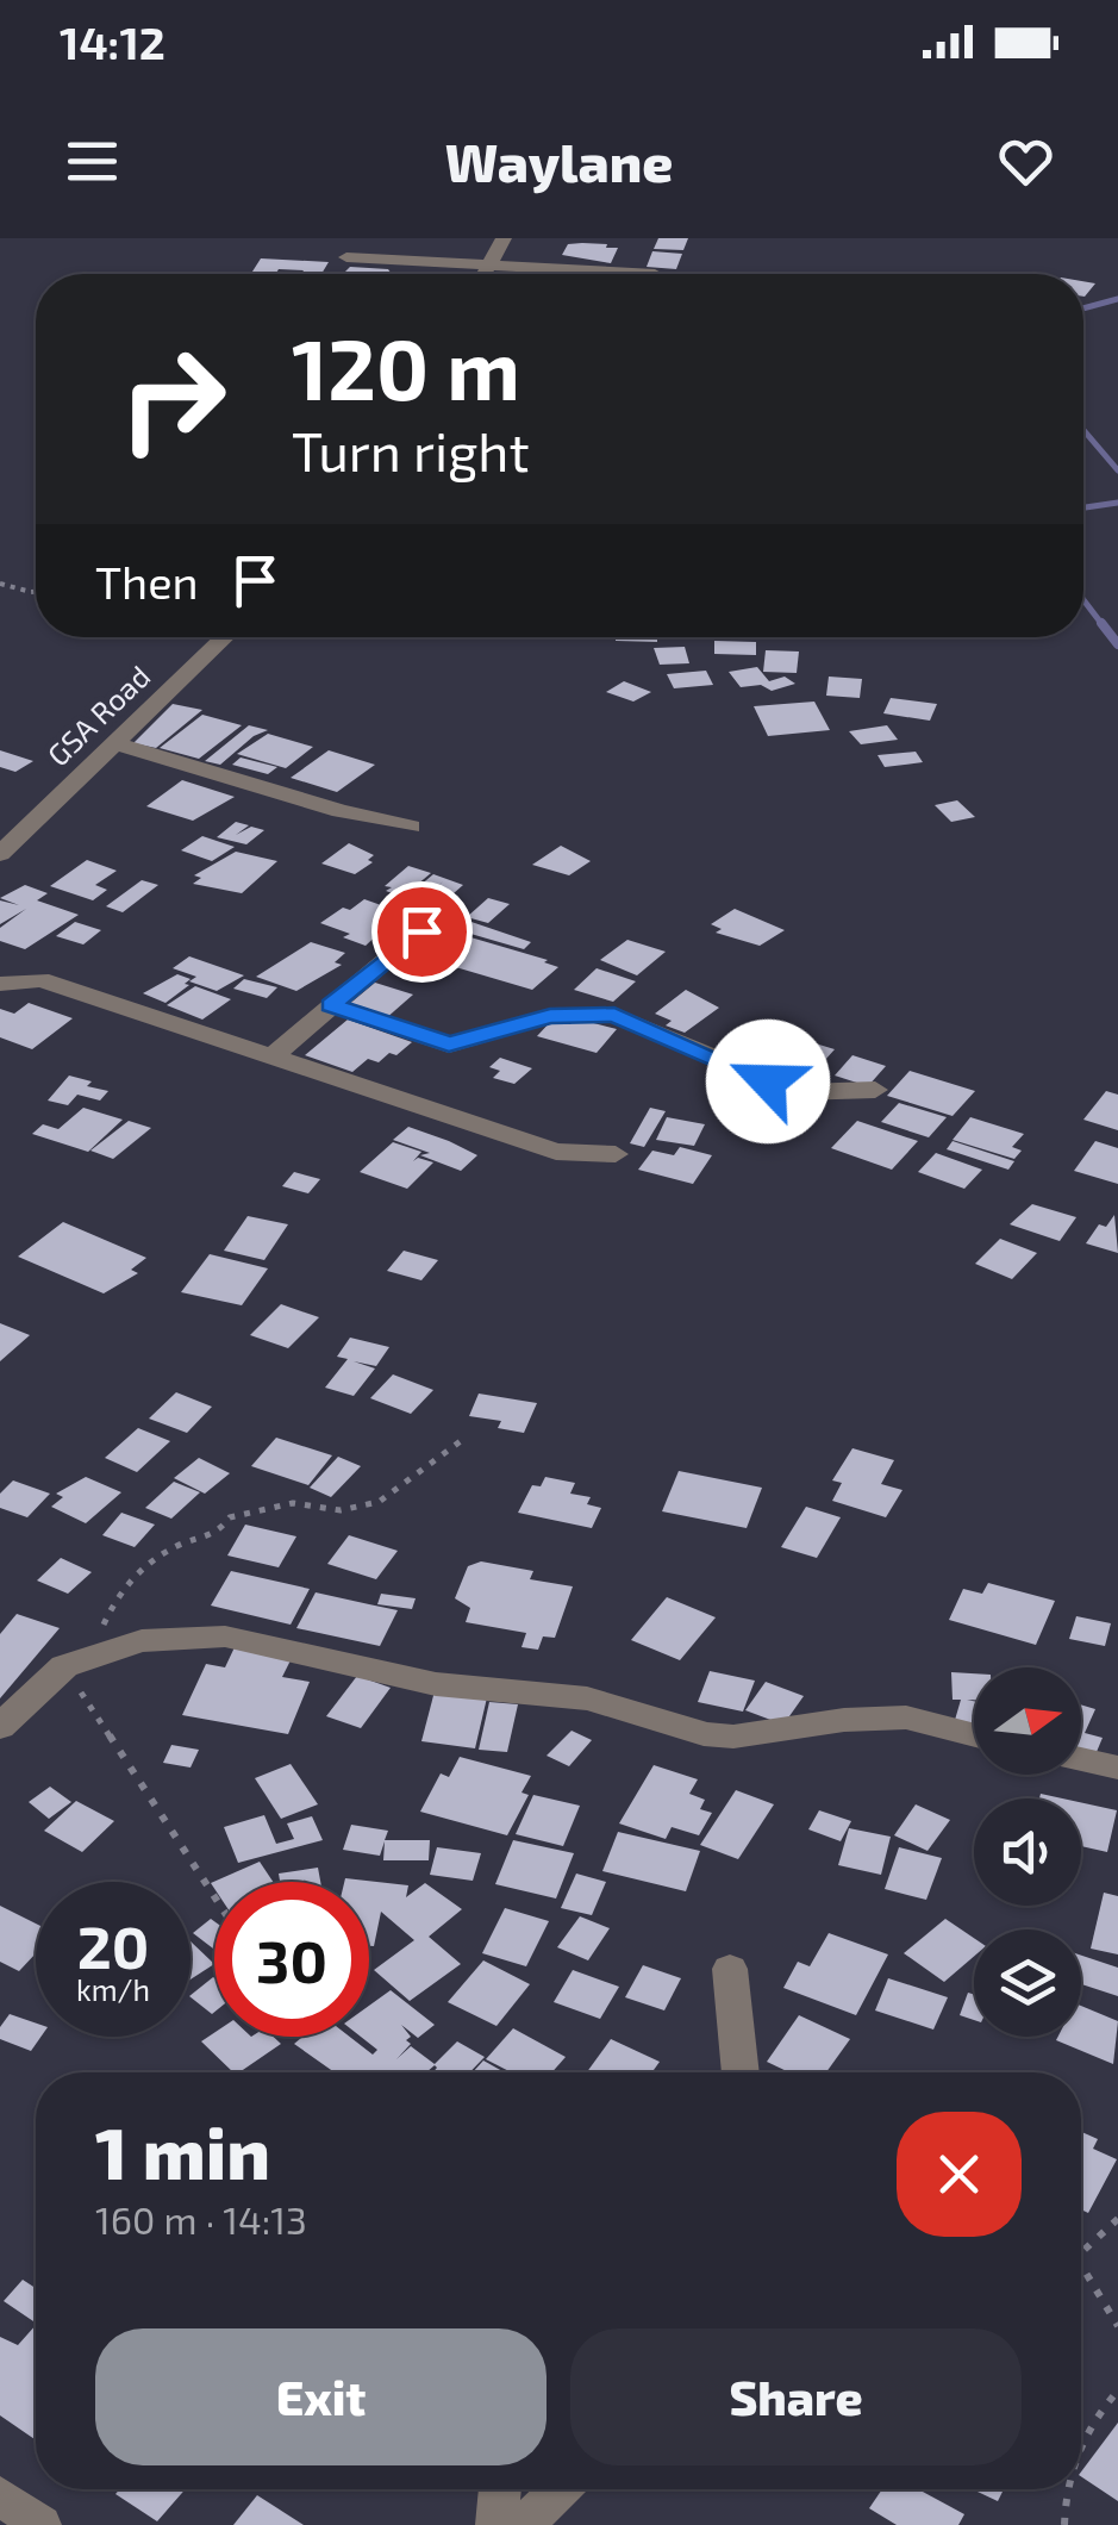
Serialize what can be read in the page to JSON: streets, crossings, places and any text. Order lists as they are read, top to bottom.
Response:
{
  "streets": {
    "street": ["GSA Road"]
  },
  "north": "right",
  "page": {
    "status": "14:12",
    "header": "Waylane",
    "turn": ["120 m", "Turn right"],
    "then": "Then",
    "speed": "20 km/h",
    "limit": "30",
    "heading": ["1 min", "160 m · 14:13"],
    "buttons": ["Exit", "Share"]
  }
}
